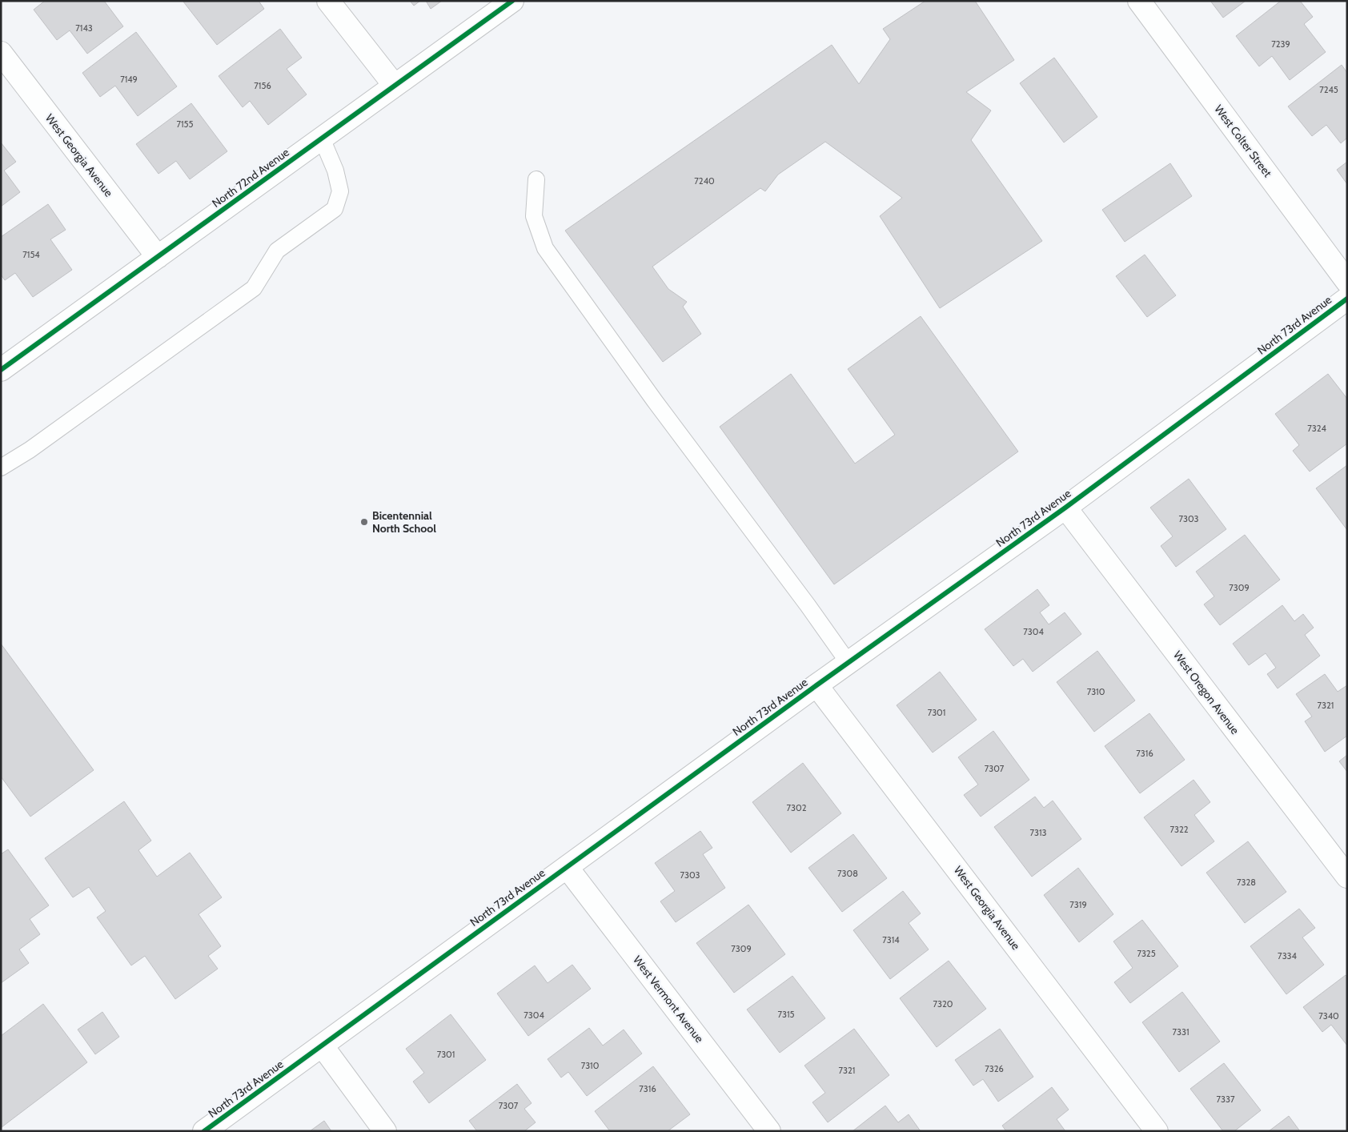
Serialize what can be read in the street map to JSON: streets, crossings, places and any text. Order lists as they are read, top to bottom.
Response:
{
  "streets": {
    "street": [
      "West Colter Street",
      "West Georgia Avenue",
      "North 72nd Avenue",
      "North 73rd Avenue",
      "West Oregon Avenue",
      "West Vermont Avenue"
    ]
  },
  "crossings": [
    ["West Georgia Avenue", "North 72nd Avenue"],
    ["West Georgia Avenue", "North 73rd Avenue"],
    ["North 73rd Avenue", "West Oregon Avenue"],
    ["North 73rd Avenue", "West Vermont Avenue"]
  ],
  "places": ["Bicentennial North School"],
  "house_numbers": [
    "7143",
    "7239",
    "7149",
    "7156",
    "7245",
    "7155",
    "7240",
    "7154",
    "7324",
    "7303",
    "7309",
    "7304",
    "7310",
    "7321",
    "7301",
    "7316",
    "7307",
    "7302",
    "7322",
    "7313",
    "7308",
    "7303",
    "7328",
    "7319",
    "7314",
    "7309",
    "7325",
    "7334",
    "7320",
    "7315",
    "7304",
    "7340",
    "7331",
    "7301",
    "7310",
    "7326",
    "7321",
    "7316",
    "7337",
    "7307"
  ]
}
